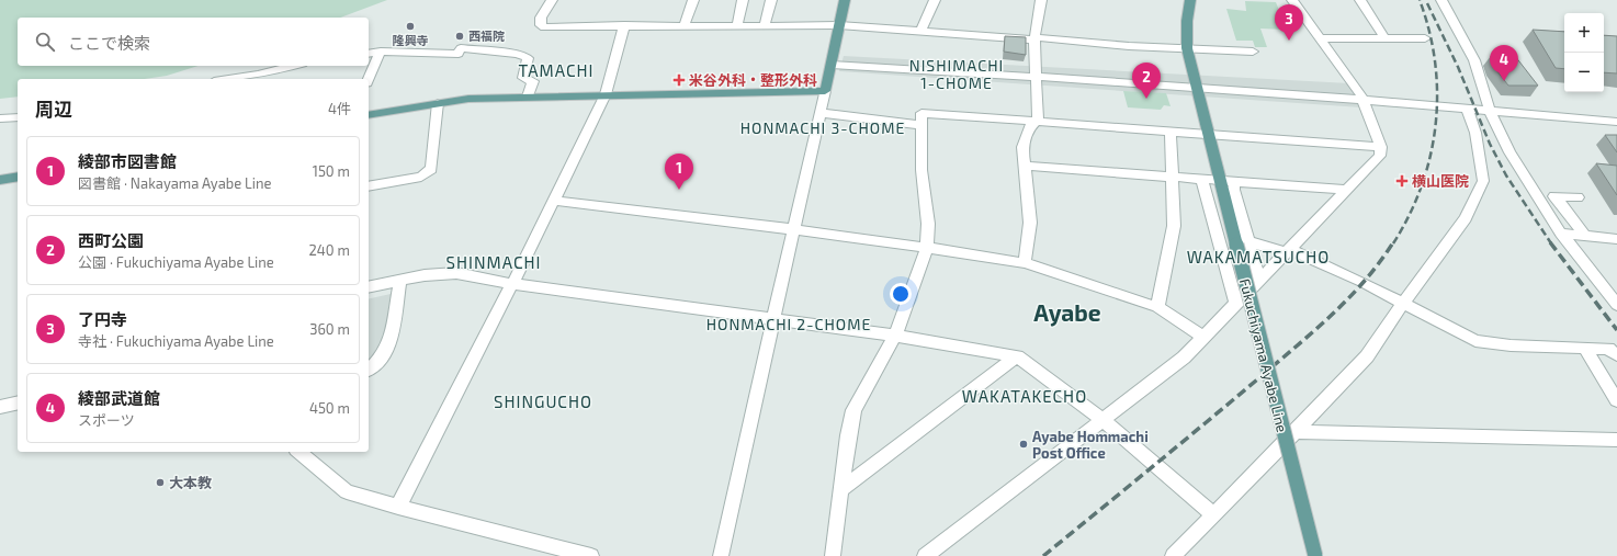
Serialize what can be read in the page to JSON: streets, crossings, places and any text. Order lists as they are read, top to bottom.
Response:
{
  "streets": {
    "main road": ["Fukuchiyama Ayabe Line"]
  },
  "districts": [
    "NISHIMACHI 1-CHOME",
    "TAMACHI",
    "HONMACHI 3-CHOME",
    "WAKAMATSUCHO",
    "SHINMACHI",
    "Ayabe",
    "HONMACHI 2-CHOME",
    "WAKATAKECHO",
    "SHINGUCHO"
  ],
  "places": {
    "other": [
      "隆興寺",
      "西福院",
      "Ayabe Hommachi Post Office",
      "大本教"
    ],
    "health": ["米谷外科・整形外科", "横山医院"]
  },
  "page": {
    "pins": [
      "3",
      "4",
      "2",
      "1"
    ],
    "map_buttons": ["+", "−"],
    "search": "ここで検索",
    "heading": ["周辺", "4件"],
    "list": [
      {
        "mark": "1",
        "name": "綾部市図書館",
        "note": "図書館 · Nakayama Ayabe Line",
        "value": "150 m"
      },
      {
        "mark": "2",
        "name": "西町公園",
        "note": "公園 · Fukuchiyama Ayabe Line",
        "value": "240 m"
      },
      {
        "mark": "3",
        "name": "了円寺",
        "note": "寺社 · Fukuchiyama Ayabe Line",
        "value": "360 m"
      },
      {
        "mark": "4",
        "name": "綾部武道館",
        "note": "スポーツ",
        "value": "450 m"
      }
    ]
  }
}
